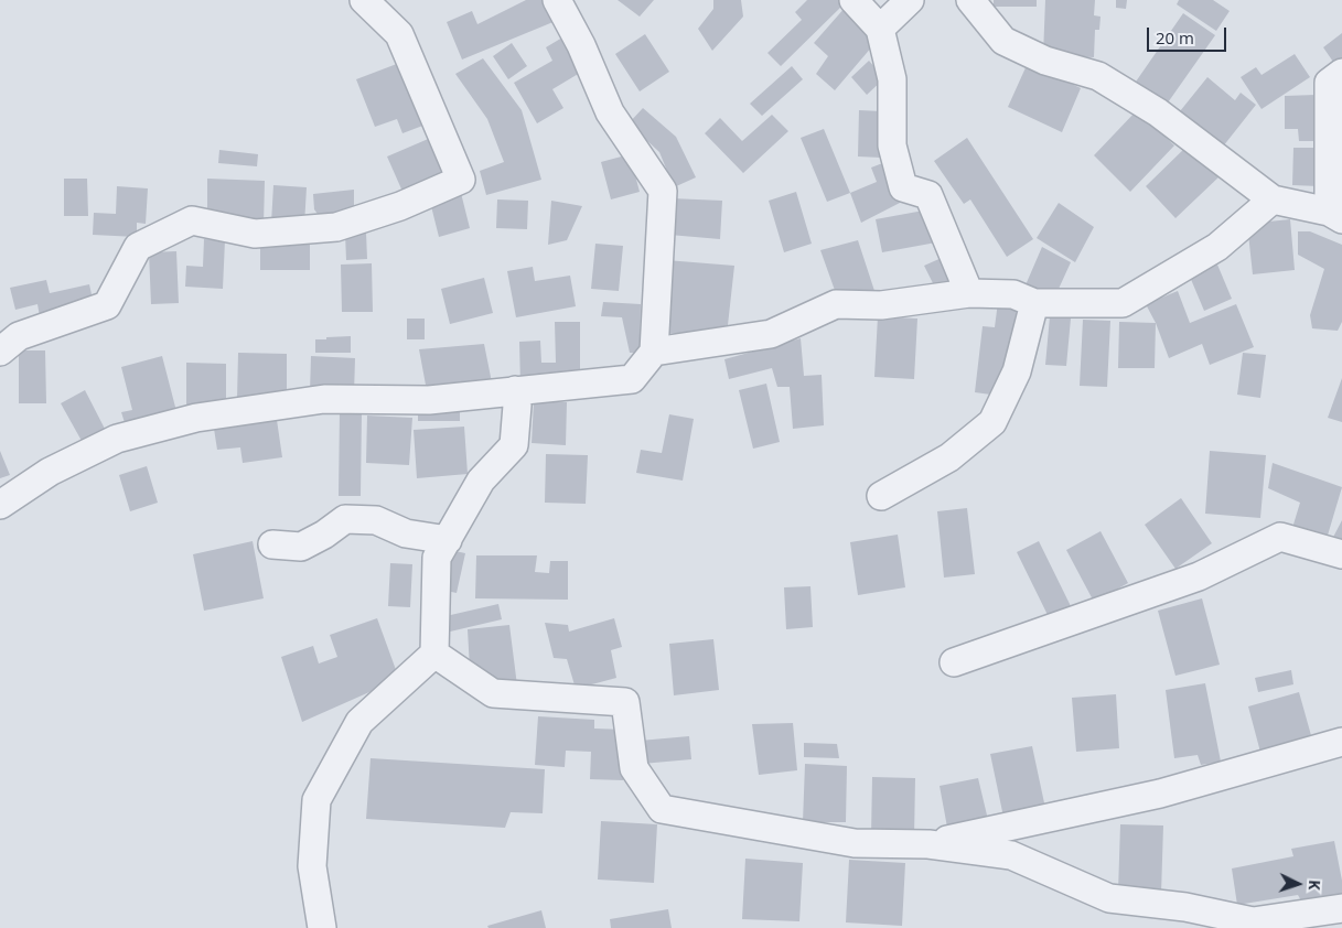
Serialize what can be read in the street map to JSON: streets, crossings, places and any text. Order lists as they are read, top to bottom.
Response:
{
  "scale_bar": "20 m",
  "north": "right"
}
